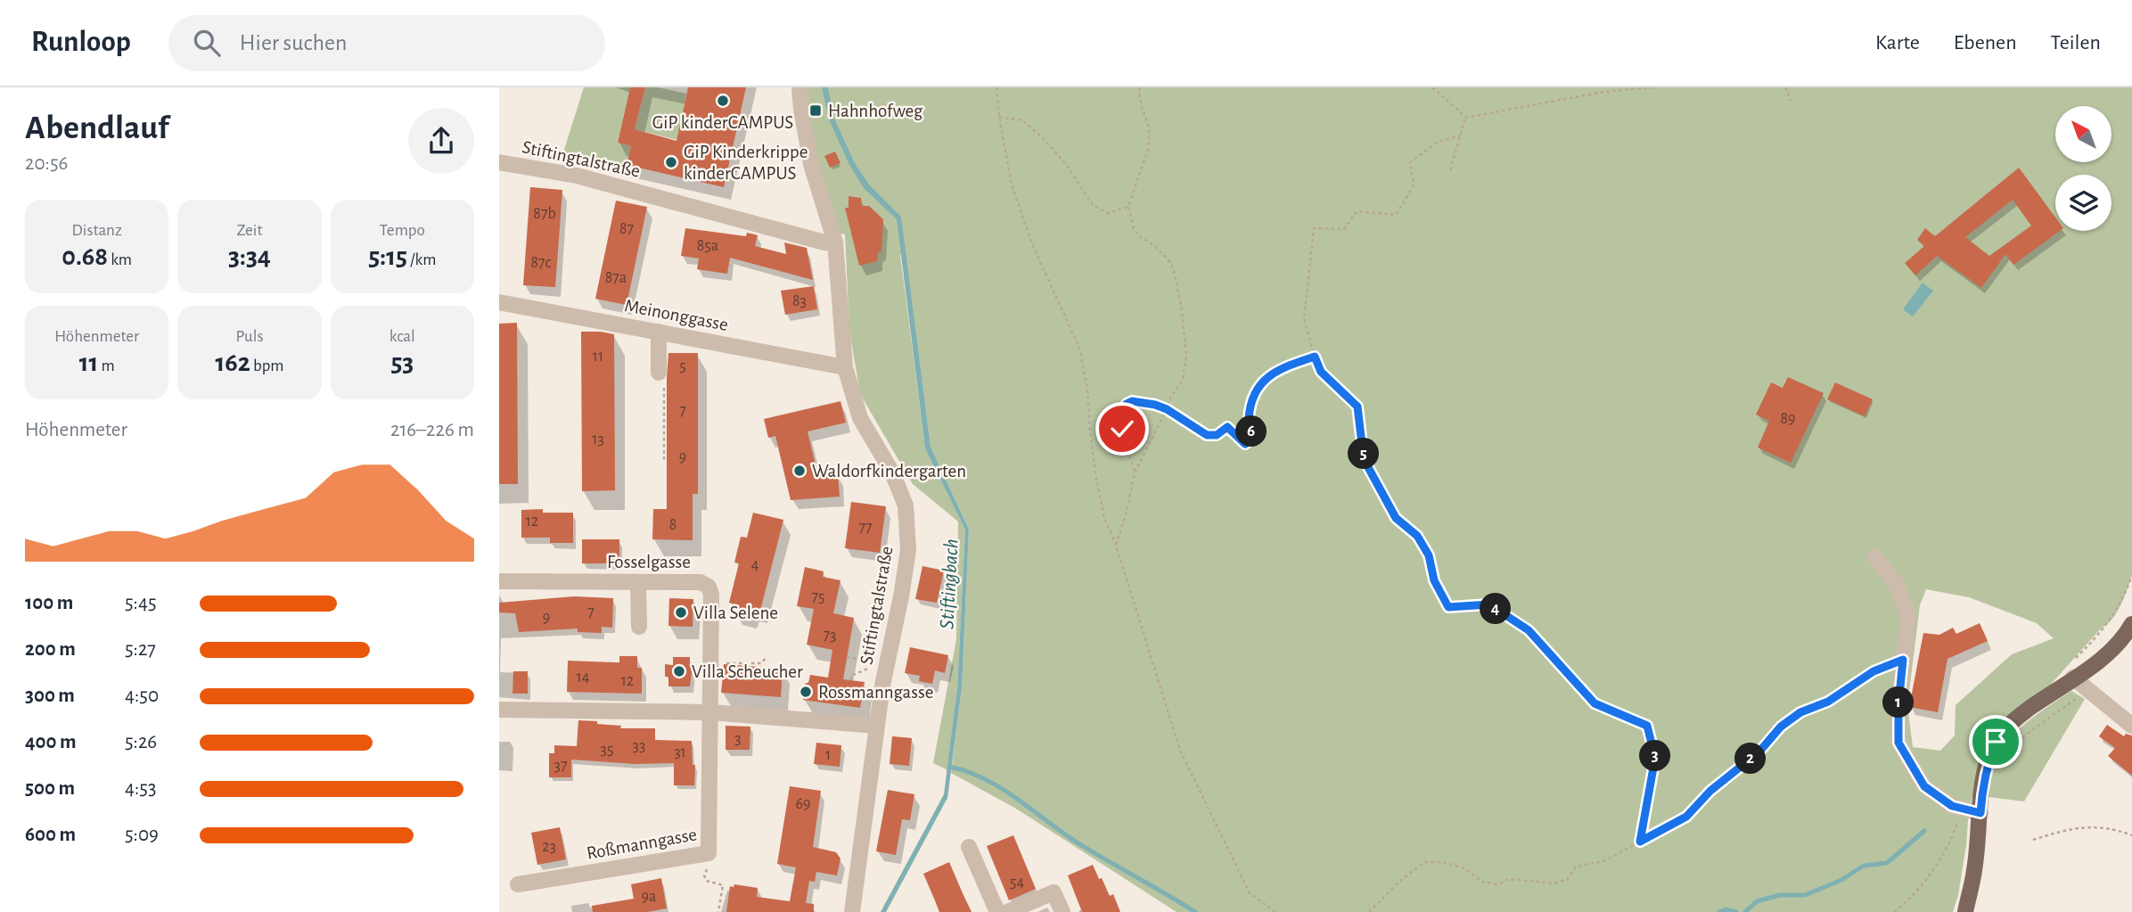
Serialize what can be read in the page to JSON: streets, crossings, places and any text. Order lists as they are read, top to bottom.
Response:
{
  "streets": {
    "street": [
      "Stiftingtalstraße",
      "Meinonggasse",
      "Fosselgasse",
      "Roßmanngasse"
    ]
  },
  "crossings": [
    ["Stiftingtalstraße", "Meinonggasse"],
    ["Fosselgasse", "Roßmanngasse"]
  ],
  "water": ["Stiftingbach"],
  "places": {
    "other": [
      "GiP kinderCAMPUS",
      "GiP Kinderkrippe kinderCAMPUS",
      "Waldorfkindergarten",
      "Villa Selene",
      "Villa Scheucher",
      "Rossmanngasse"
    ],
    "transit": ["Hahnhofweg"]
  },
  "house_numbers": [
    "87b",
    "87",
    "85a",
    "87c",
    "87a",
    "83",
    "11",
    "5",
    "7",
    "89",
    "13",
    "9",
    "12",
    "8",
    "77",
    "4",
    "75",
    "7",
    "9",
    "73",
    "14",
    "12",
    "3",
    "33",
    "35",
    "31",
    "1",
    "37",
    "69",
    "23",
    "54",
    "9a"
  ],
  "north": "top left",
  "page": {
    "header": "Runloop",
    "search": "Hier suchen",
    "nav": ["Karte", "Ebenen", "Teilen"],
    "heading": ["Abendlauf", "20:56"],
    "stats": [
      ["Distanz", "0.68 km"],
      ["Zeit", "3:34"],
      ["Tempo", "5:15 /km"],
      ["Höhenmeter", "11 m"],
      ["Puls", "162 bpm"],
      ["kcal", "53"]
    ],
    "chart": ["Höhenmeter", "216–226 m"],
    "pins": [
      "6",
      "5",
      "4",
      "1",
      "3",
      "2"
    ],
    "list": [
      {
        "name": "100 m",
        "note": "5:45"
      },
      {
        "name": "200 m",
        "note": "5:27"
      },
      {
        "name": "300 m",
        "note": "4:50"
      },
      {
        "name": "400 m",
        "note": "5:26"
      },
      {
        "name": "500 m",
        "note": "4:53"
      },
      {
        "name": "600 m",
        "note": "5:09"
      }
    ]
  }
}
